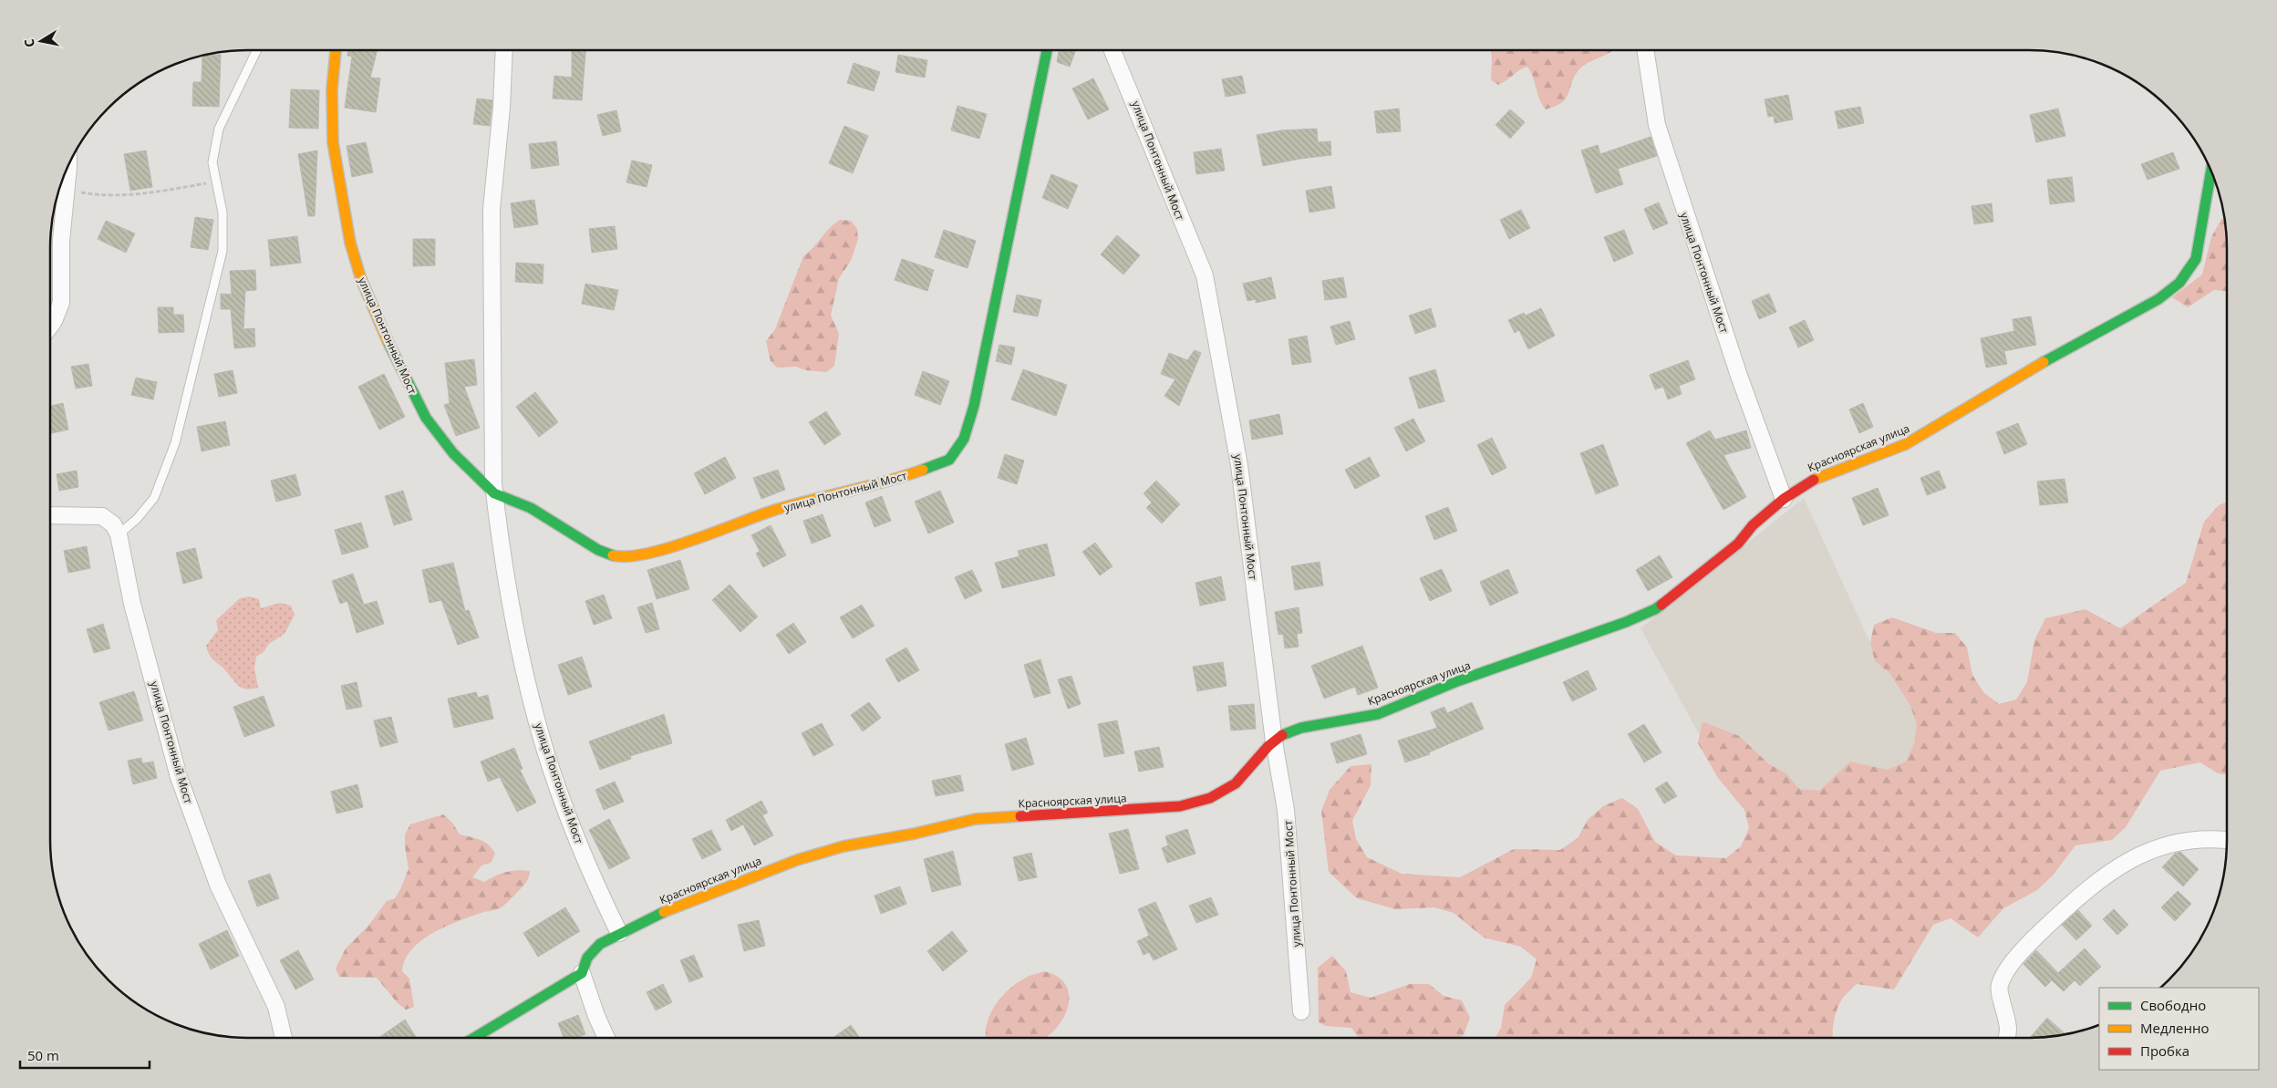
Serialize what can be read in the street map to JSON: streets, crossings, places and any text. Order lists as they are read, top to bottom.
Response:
{
  "streets": {
    "street": ["улица Понтонный Мост", "Красноярская улица"]
  },
  "crossings": [
    ["улица Понтонный Мост", "Красноярская улица"]
  ],
  "legend": ["Свободно", "Медленно", "Пробка"],
  "scale_bar": "50 m",
  "north": "left"
}
